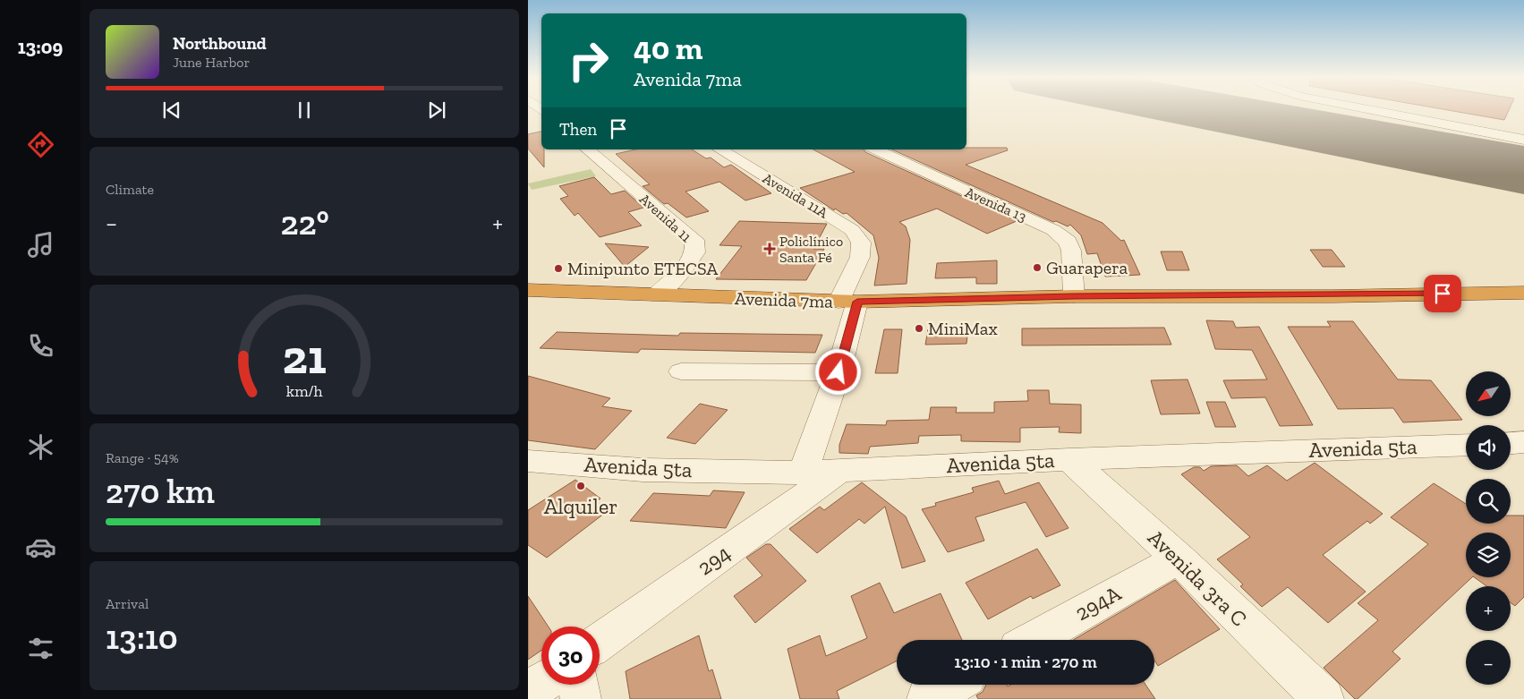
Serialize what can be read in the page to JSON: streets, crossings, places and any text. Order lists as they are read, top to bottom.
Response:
{
  "streets": {
    "highway": ["Avenida 7ma"],
    "street": [
      "Avenida 11A",
      "Avenida 13",
      "Avenida 11",
      "Avenida 5ta",
      "294",
      "Avenida 3ra C",
      "294A"
    ]
  },
  "crossings": [
    ["Avenida 11A", "Avenida 7ma"],
    ["Avenida 13", "Avenida 7ma"],
    ["Avenida 11", "Avenida 7ma"],
    ["Avenida 5ta", "294"],
    ["Avenida 5ta", "Avenida 3ra C"],
    ["Avenida 3ra C", "294A"]
  ],
  "places": {
    "health": ["Policlínico Santa Fé"],
    "other": [
      "Guarapera",
      "Minipunto ETECSA",
      "MiniMax",
      "Alquiler"
    ]
  },
  "north": "bottom left",
  "page": {
    "tabs": "13:09",
    "turn": ["40 m", "Avenida 7ma"],
    "song": ["Northbound", "June Harbor"],
    "then": "Then",
    "tile": [
      "Climate",
      ["Range · 54%", "270 km"],
      ["Arrival", "13:10"]
    ],
    "heat": ["−", "22°", "+"],
    "map_buttons": ["+", "−"],
    "limit": "30",
    "trip": "13:10 · 1 min · 270 m",
    "gauge": ["21", "km/h"]
  }
}
